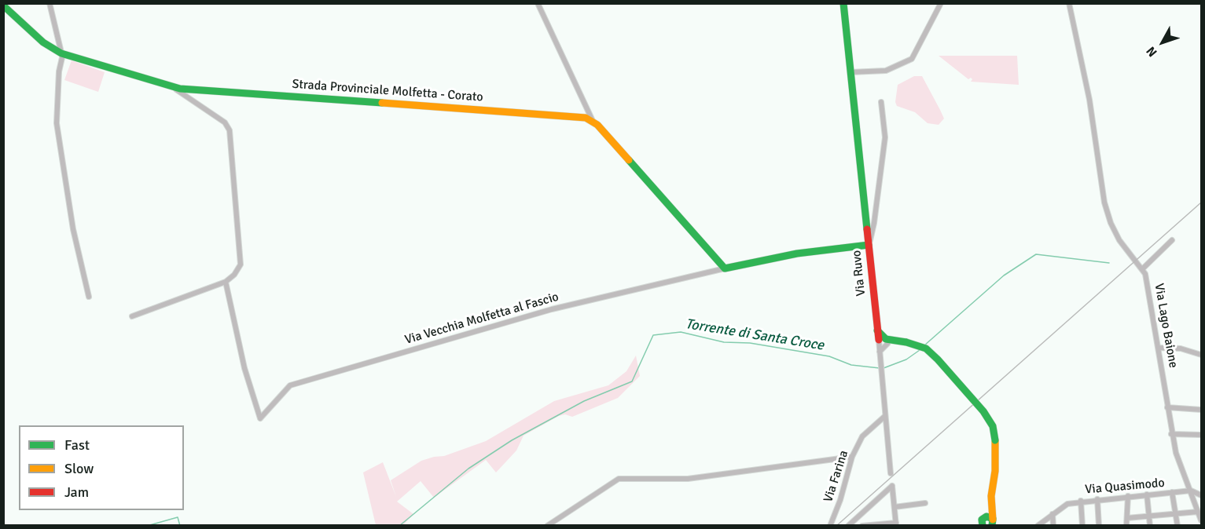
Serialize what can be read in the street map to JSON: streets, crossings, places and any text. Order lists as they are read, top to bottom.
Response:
{
  "streets": {
    "street": [
      "Strada Provinciale Molfetta - Corato",
      "Via Ruvo",
      "Via Vecchia Molfetta al Fascio",
      "Via Lago Baione",
      "Via Farina",
      "Via Quasimodo"
    ]
  },
  "crossings": [
    ["Via Ruvo", "Via Farina"],
    ["Via Lago Baione", "Via Quasimodo"]
  ],
  "water": ["Torrente di Santa Croce"],
  "legend": ["Fast", "Slow", "Jam"],
  "north": "bottom left"
}
